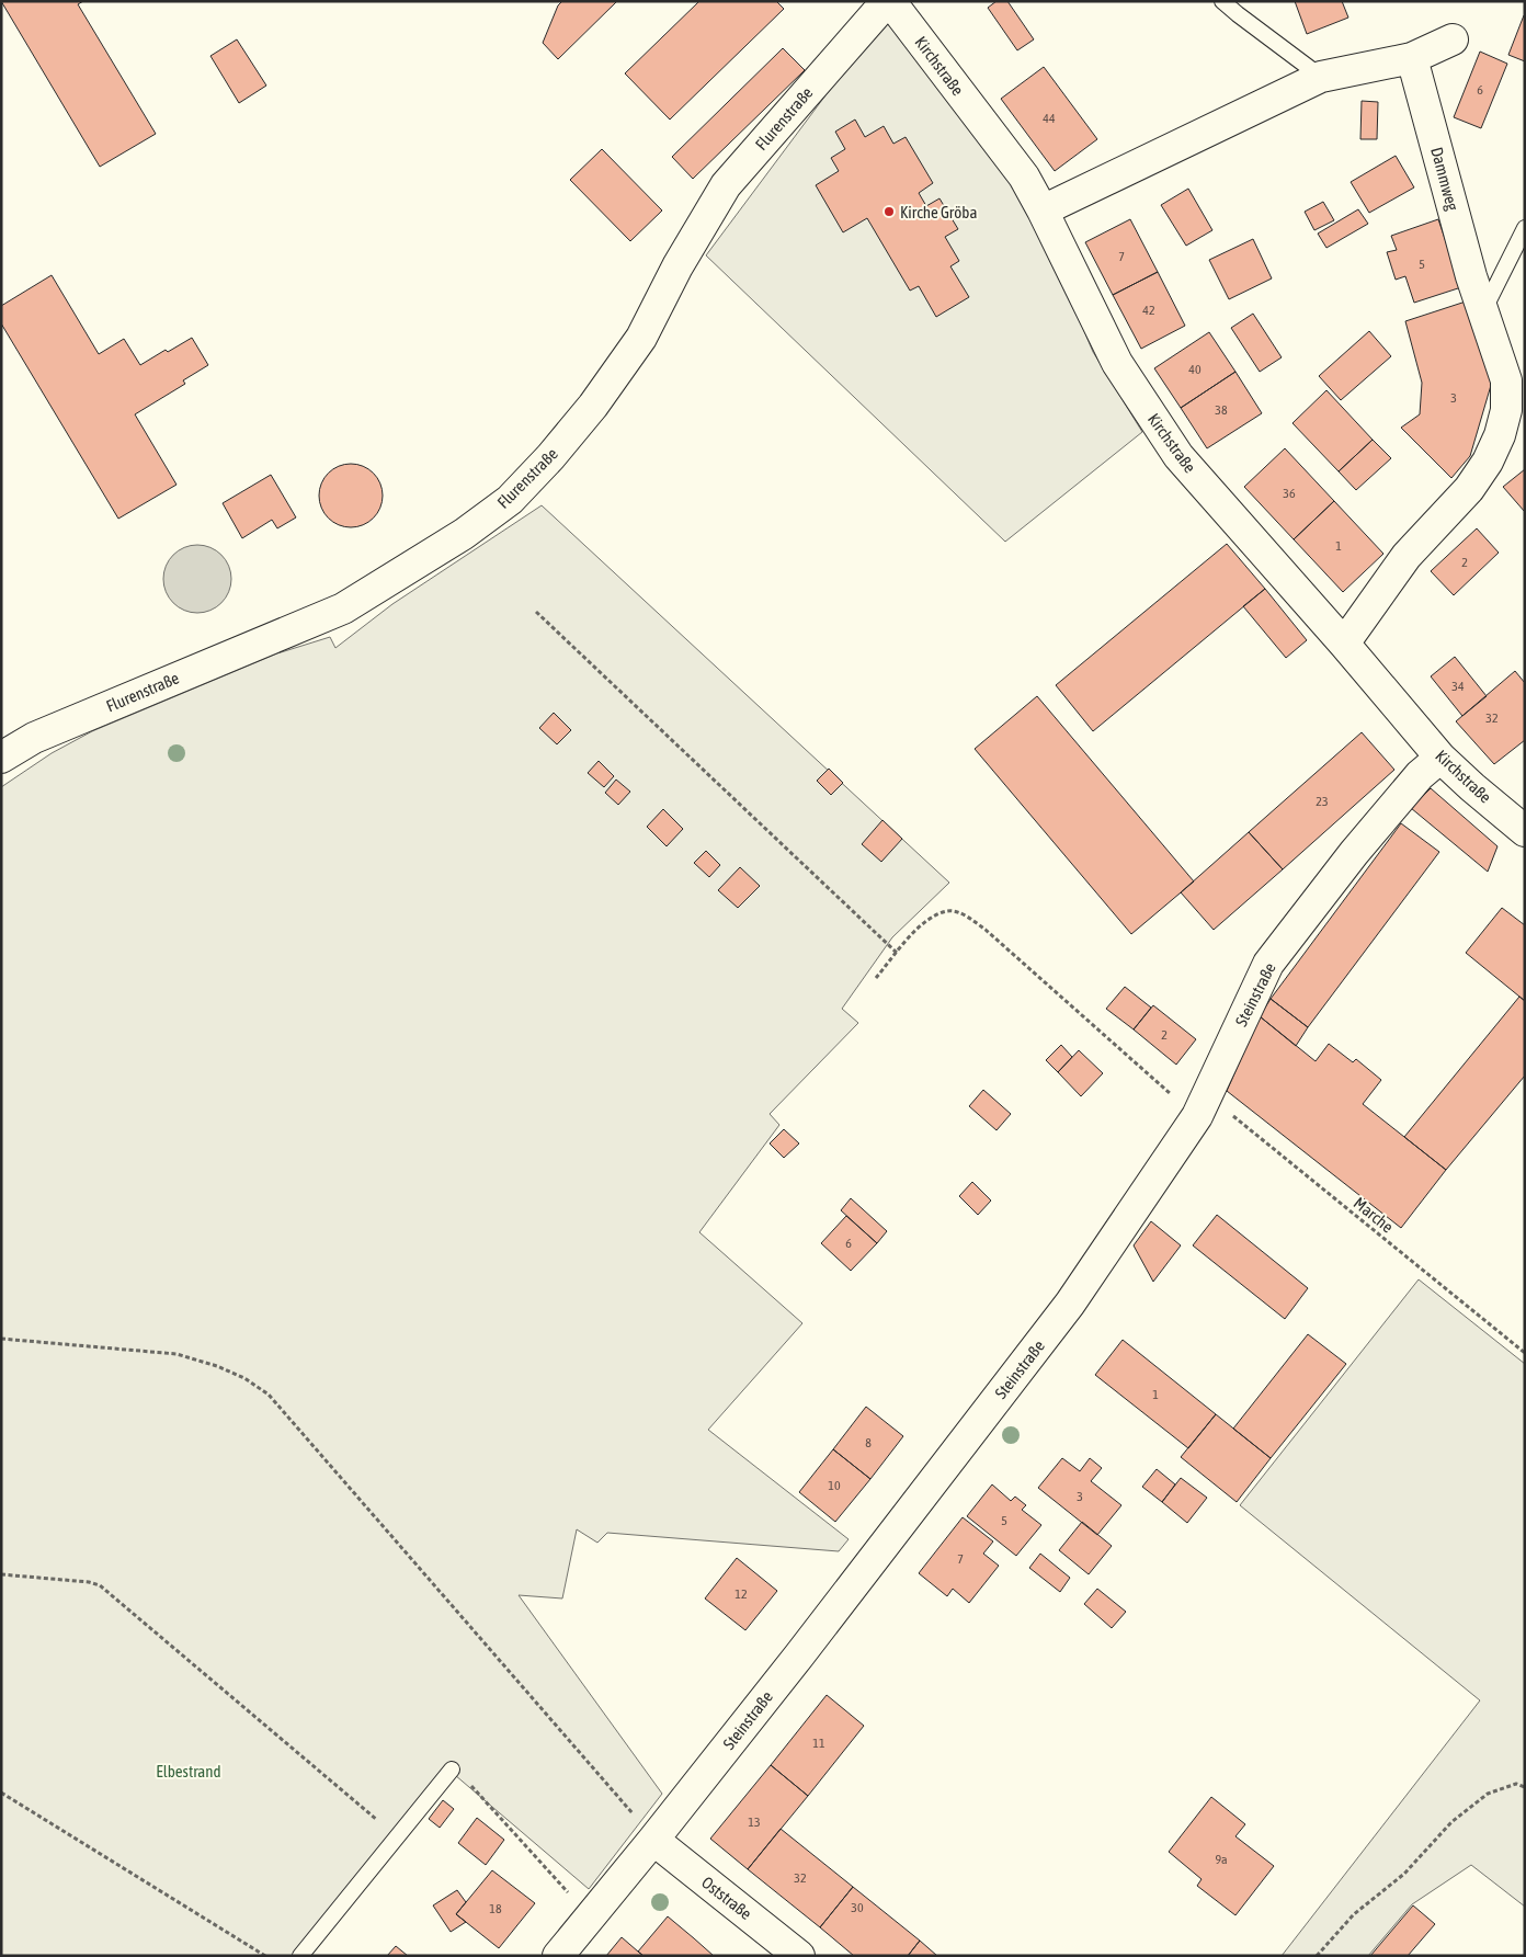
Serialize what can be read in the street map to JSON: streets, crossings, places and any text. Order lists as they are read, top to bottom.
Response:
{
  "streets": {
    "street": [
      "Kirchstraße",
      "Flurenstraße",
      "Dammweg",
      "Steinstraße",
      "Oststraße"
    ],
    "path": ["Marche"]
  },
  "crossings": [
    ["Kirchstraße", "Flurenstraße"],
    ["Kirchstraße", "Dammweg"],
    ["Kirchstraße", "Steinstraße"],
    ["Steinstraße", "Marche"],
    ["Steinstraße", "Oststraße"]
  ],
  "parks": ["Elbestrand"],
  "places": ["Kirche Gröba"],
  "house_numbers": [
    "6",
    "44",
    "7",
    "5",
    "42",
    "40",
    "3",
    "38",
    "36",
    "1",
    "2",
    "34",
    "32",
    "23",
    "2",
    "6",
    "1",
    "8",
    "10",
    "3",
    "5",
    "7",
    "12",
    "11",
    "13",
    "9a",
    "32",
    "30",
    "18"
  ]
}
